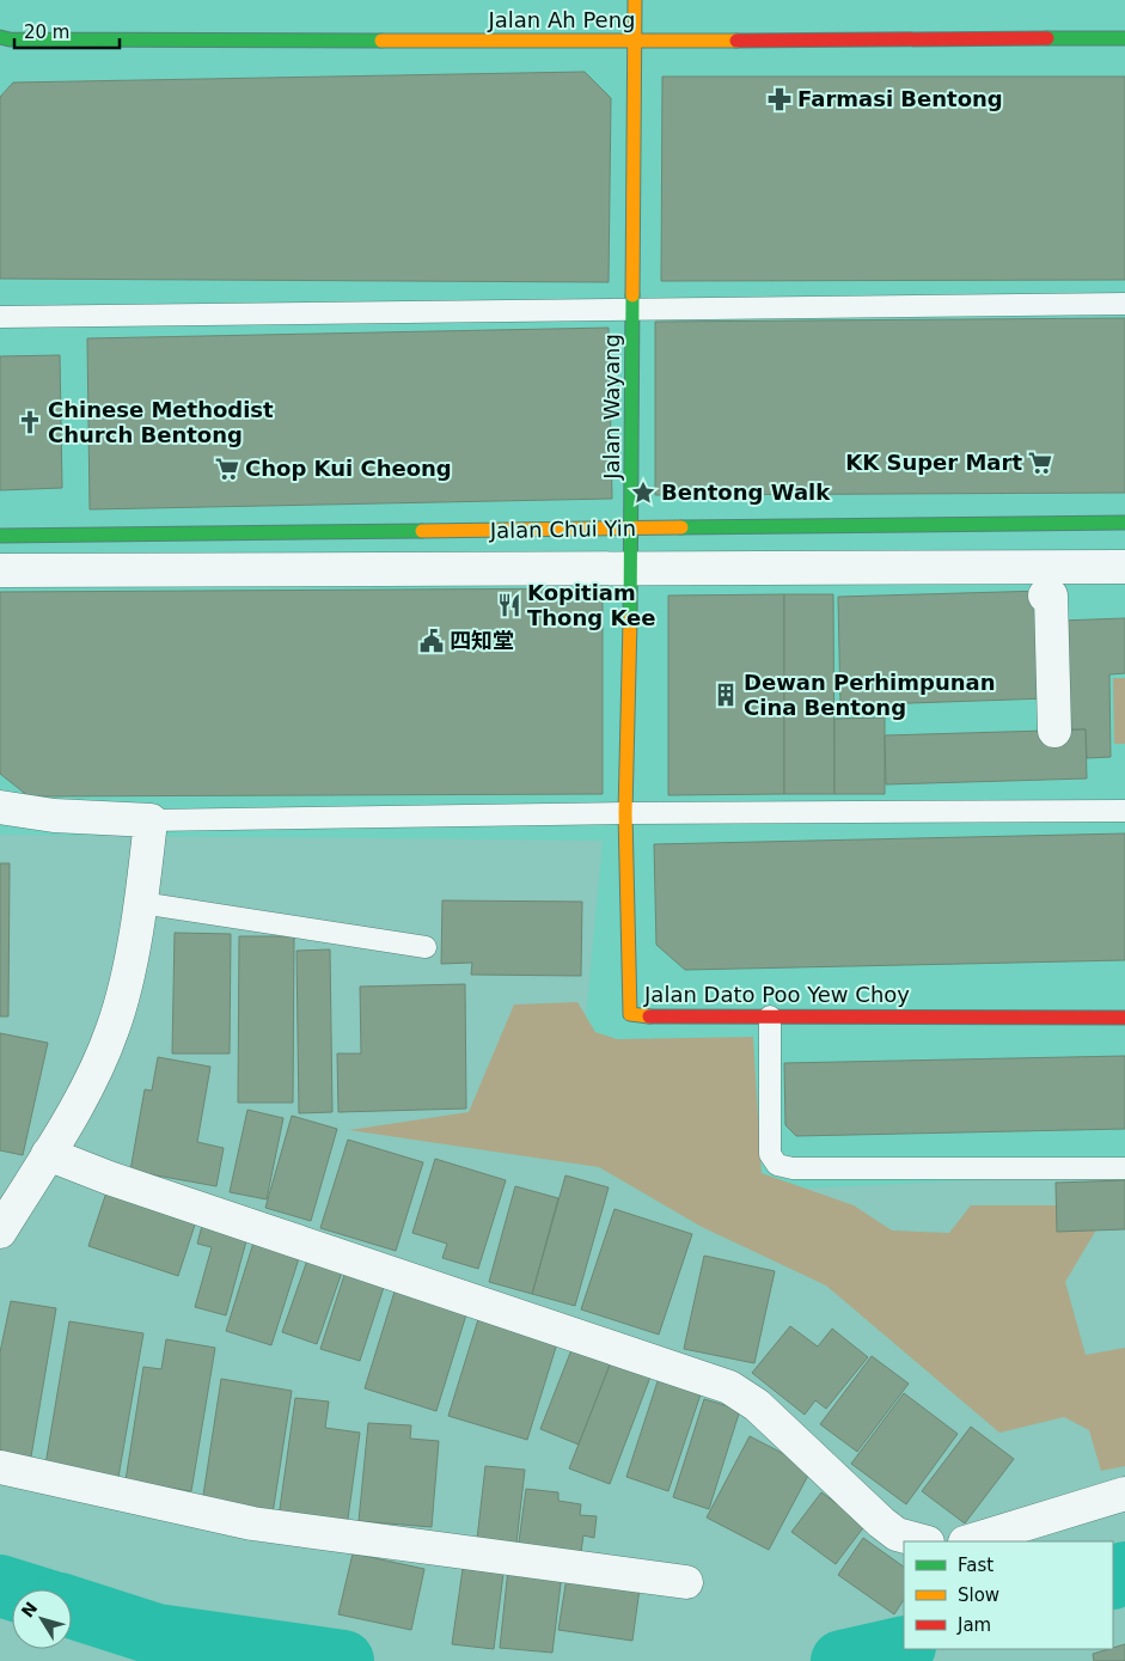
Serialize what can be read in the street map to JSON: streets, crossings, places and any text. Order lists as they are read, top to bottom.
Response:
{
  "streets": {
    "street": [
      "Jalan Ah Peng",
      "Jalan Wayang",
      "Jalan Chui Yin",
      "Jalan Dato Poo Yew Choy"
    ]
  },
  "crossings": [
    ["Jalan Ah Peng", "Jalan Wayang"],
    ["Jalan Wayang", "Jalan Chui Yin"],
    ["Jalan Wayang", "Jalan Dato Poo Yew Choy"]
  ],
  "places": {
    "pharmacy": ["Farmasi Bentong"],
    "church": ["Chinese Methodist Church Bentong"],
    "supermarket": ["KK Super Mart", "Chop Kui Cheong"],
    "place": ["Bentong Walk"],
    "restaurant": ["Kopitiam Thong Kee"],
    "public building": ["四知堂"],
    "building": ["Dewan Perhimpunan Cina Bentong"]
  },
  "legend": ["Fast", "Slow", "Jam"],
  "scale_bar": "20 m",
  "north": "top left"
}
